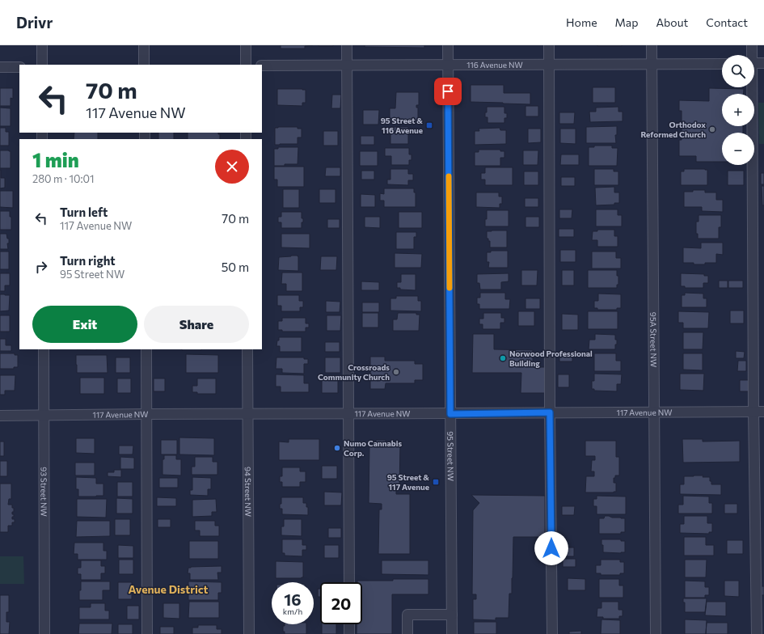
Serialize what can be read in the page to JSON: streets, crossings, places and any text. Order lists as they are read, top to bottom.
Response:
{
  "streets": {
    "street": [
      "116 Avenue NW",
      "95A Street NW",
      "117 Avenue NW",
      "95 Street NW",
      "93 Street NW",
      "94 Street NW"
    ]
  },
  "crossings": [
    ["116 Avenue NW", "95A Street NW"],
    ["116 Avenue NW", "95 Street NW"],
    ["95A Street NW", "117 Avenue NW"],
    ["117 Avenue NW", "95 Street NW"],
    ["117 Avenue NW", "93 Street NW"],
    ["117 Avenue NW", "94 Street NW"]
  ],
  "districts": ["Avenue District"],
  "places": {
    "transit": ["95 Street & 116 Avenue", "95 Street & 117 Avenue"],
    "other": [
      "Orthodox Reformed Church",
      "Norwood Professional Building",
      "Crossroads Community Church",
      "Numo Cannabis Corp."
    ]
  },
  "page": {
    "header": "Drivr",
    "nav": [
      "Home",
      "Map",
      "About",
      "Contact"
    ],
    "map_buttons": ["+", "−"],
    "turn": ["70 m", "117 Avenue NW"],
    "heading": ["1 min", "280 m · 10:01"],
    "list": [
      {
        "name": "Turn left",
        "note": "117 Avenue NW",
        "value": "70 m"
      },
      {
        "name": "Turn right",
        "note": "95 Street NW",
        "value": "50 m"
      }
    ],
    "buttons": ["Exit", "Share"],
    "speed": "16 km/h",
    "limit": "20"
  }
}
